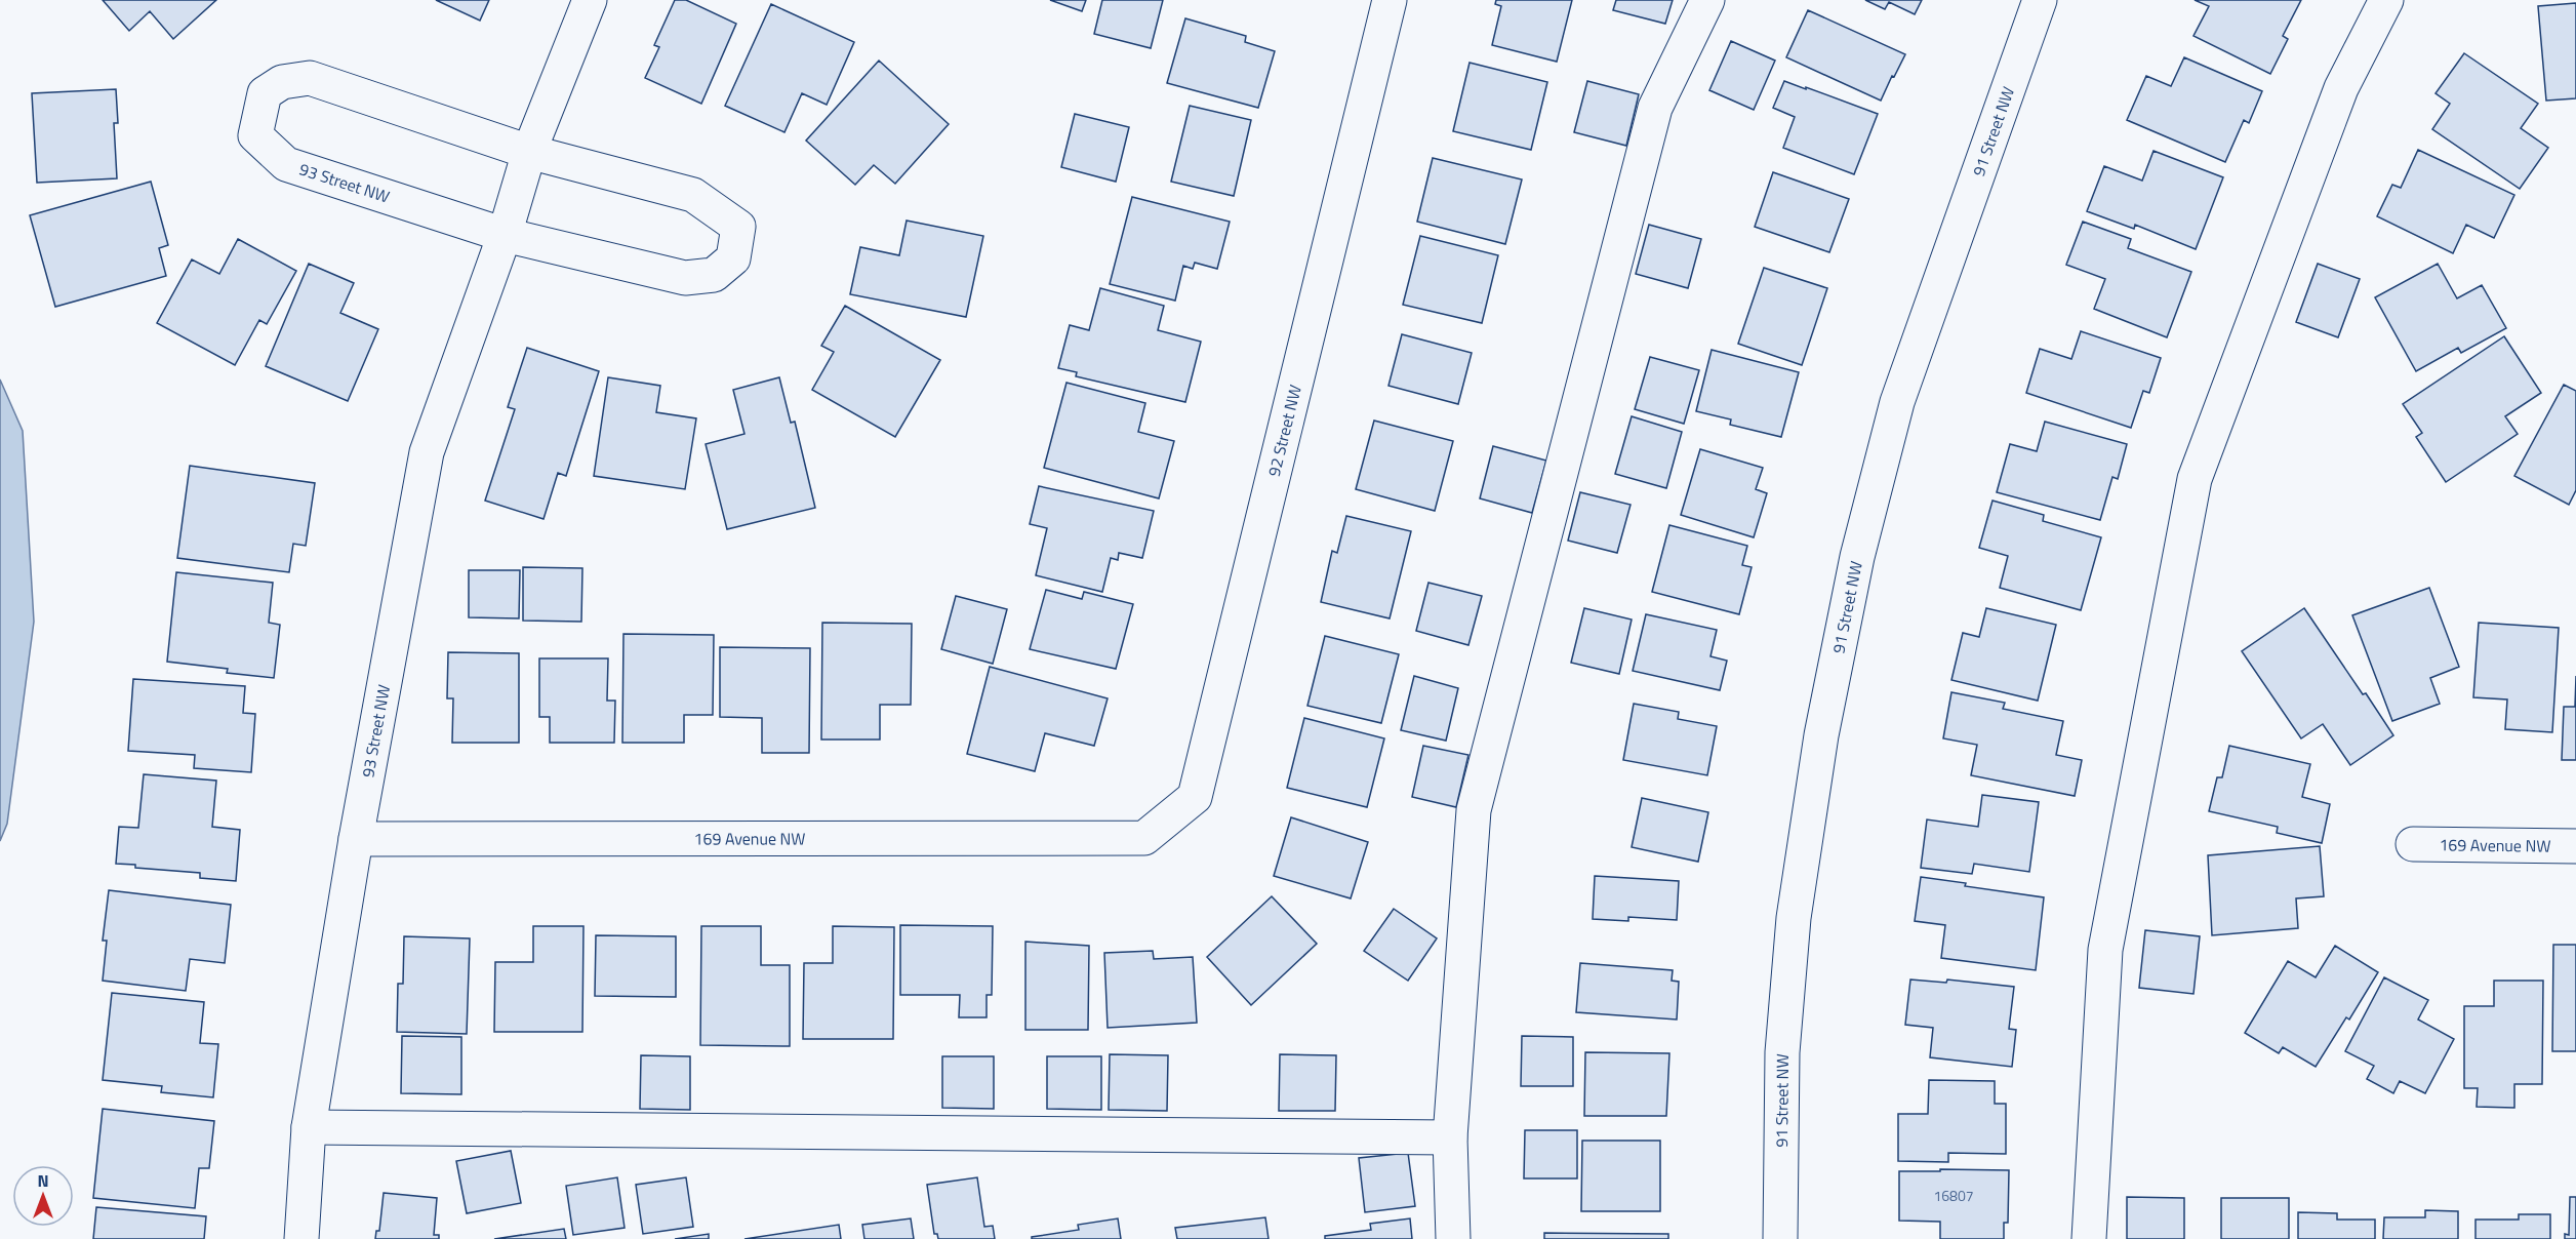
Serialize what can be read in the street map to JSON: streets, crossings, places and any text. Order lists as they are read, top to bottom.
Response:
{
  "streets": {
    "street": [
      "91 Street NW",
      "93 Street NW",
      "92 Street NW",
      "169 Avenue NW"
    ]
  },
  "crossings": [
    ["93 Street NW", "169 Avenue NW"],
    ["92 Street NW", "169 Avenue NW"]
  ],
  "house_numbers": ["16807"],
  "north": "top"
}
